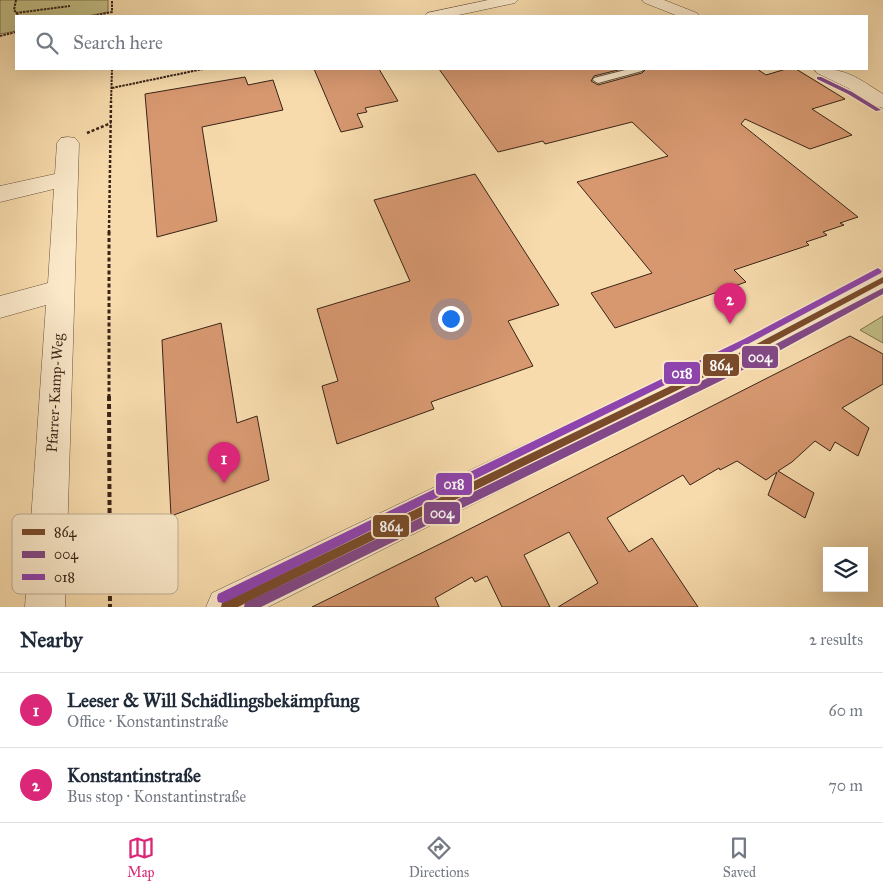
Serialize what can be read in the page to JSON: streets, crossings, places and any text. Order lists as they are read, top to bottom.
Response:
{
  "streets": {
    "street": ["Pfarrer-Kamp-Weg"]
  },
  "lines": ["transit line 004", "transit line 018", "transit line 864"],
  "legend": ["864", "004", "018"],
  "page": {
    "search": "Search here",
    "pins": ["2", "1"],
    "heading": ["Nearby", "2 results"],
    "list": [
      {
        "mark": "1",
        "name": "Leeser & Will Schädlingsbekämpfung",
        "note": "Office · Konstantinstraße",
        "value": "60 m"
      },
      {
        "mark": "2",
        "name": "Konstantinstraße",
        "note": "Bus stop · Konstantinstraße",
        "value": "70 m"
      }
    ],
    "nav": ["Map", "Directions", "Saved"]
  }
}
